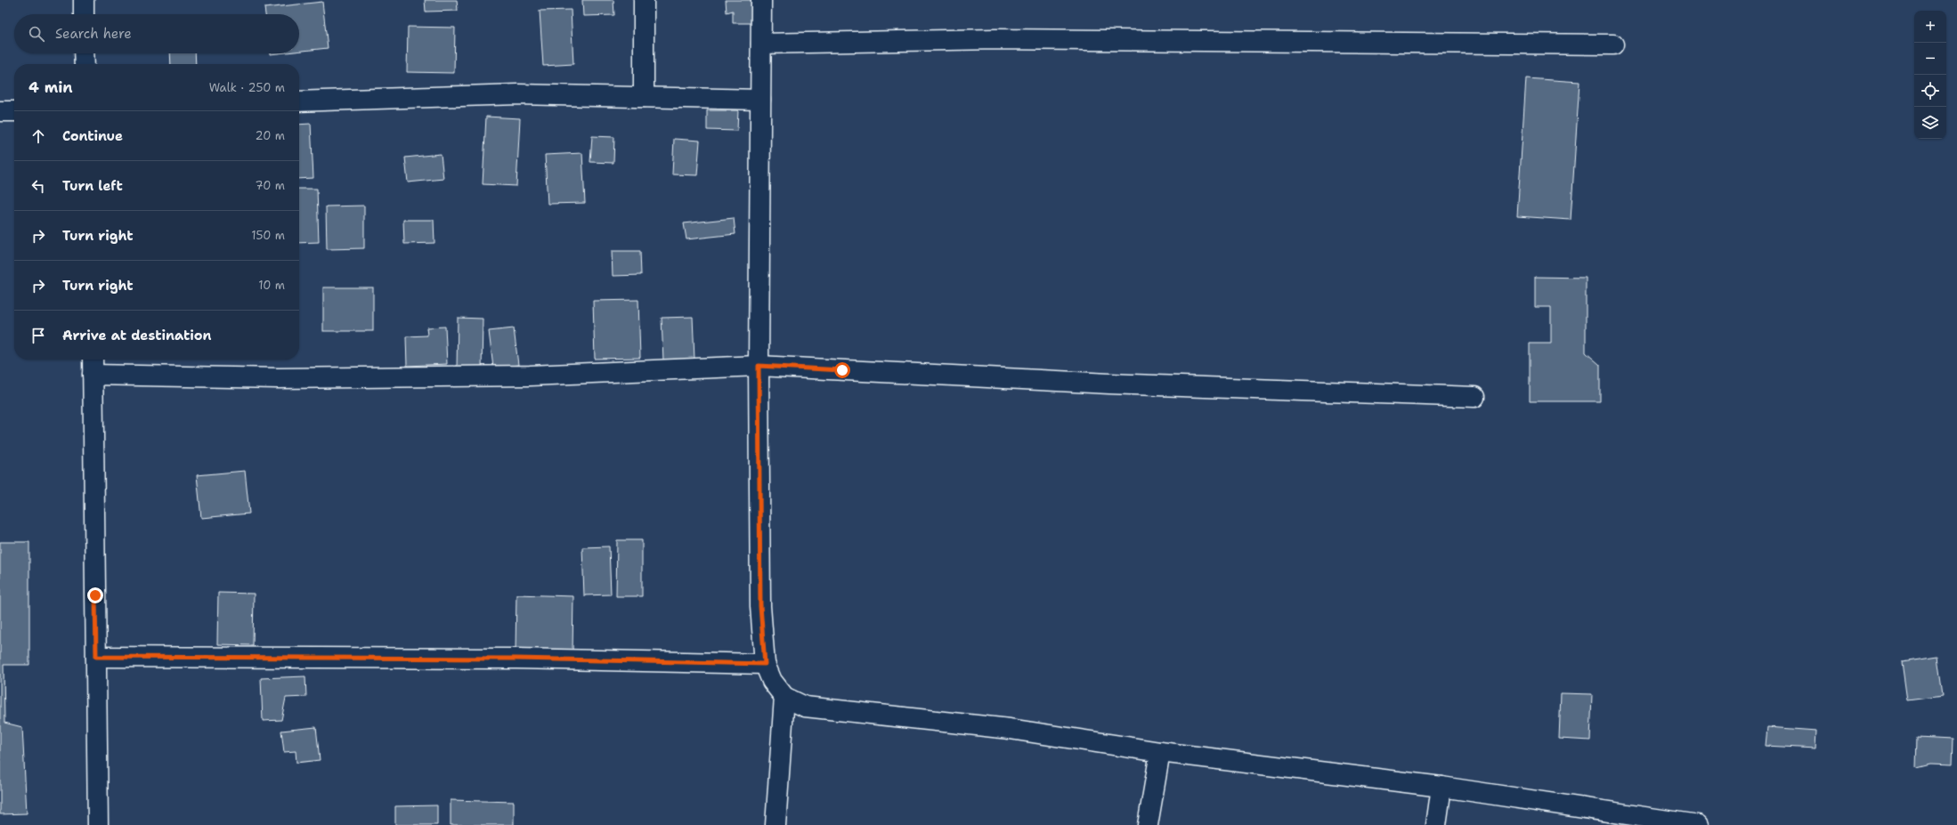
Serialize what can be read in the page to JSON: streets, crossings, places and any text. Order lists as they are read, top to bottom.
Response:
{
  "page": {
    "map_buttons": ["+", "−"],
    "search": "Search here",
    "heading": ["4 min", "Walk · 250 m"],
    "list": [
      ["Continue", "20 m"],
      ["Turn left", "70 m"],
      ["Turn right", "150 m"],
      ["Turn right", "10 m"],
      "Arrive at destination"
    ]
  }
}
